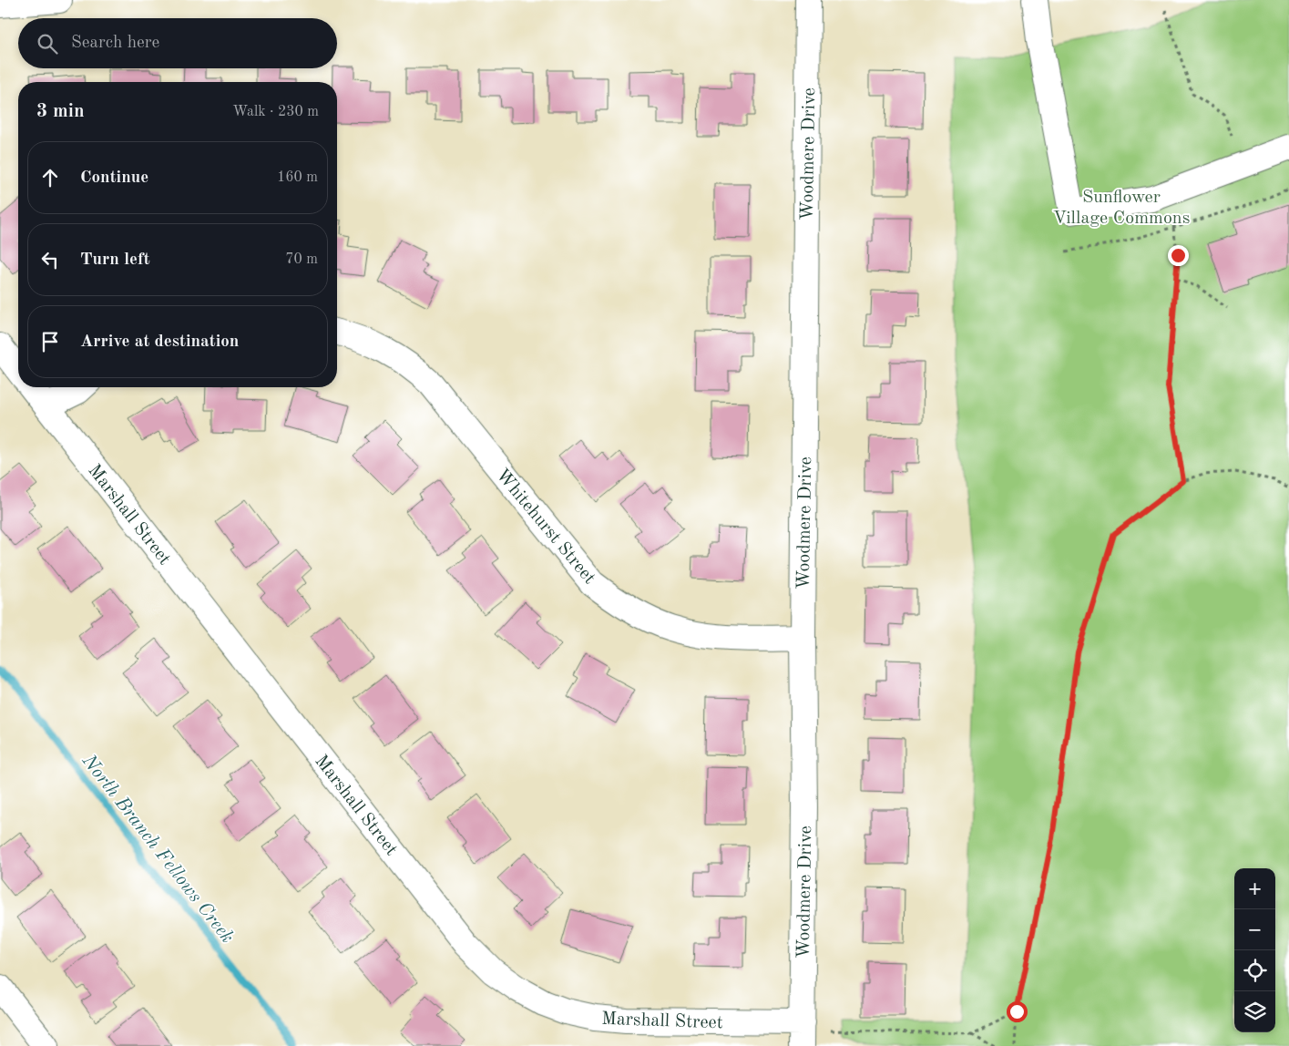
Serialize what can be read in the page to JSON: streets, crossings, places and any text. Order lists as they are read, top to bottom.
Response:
{
  "streets": {
    "street": ["Woodmere Drive", "Marshall Street", "Whitehurst Street"]
  },
  "crossings": [
    ["Woodmere Drive", "Marshall Street"],
    ["Woodmere Drive", "Whitehurst Street"]
  ],
  "water": ["North Branch Fellows Creek"],
  "parks": ["Sunflower Village Commons"],
  "page": {
    "search": "Search here",
    "heading": ["3 min", "Walk · 230 m"],
    "list": [
      ["Continue", "160 m"],
      ["Turn left", "70 m"],
      "Arrive at destination"
    ],
    "map_buttons": ["+", "−"]
  }
}
